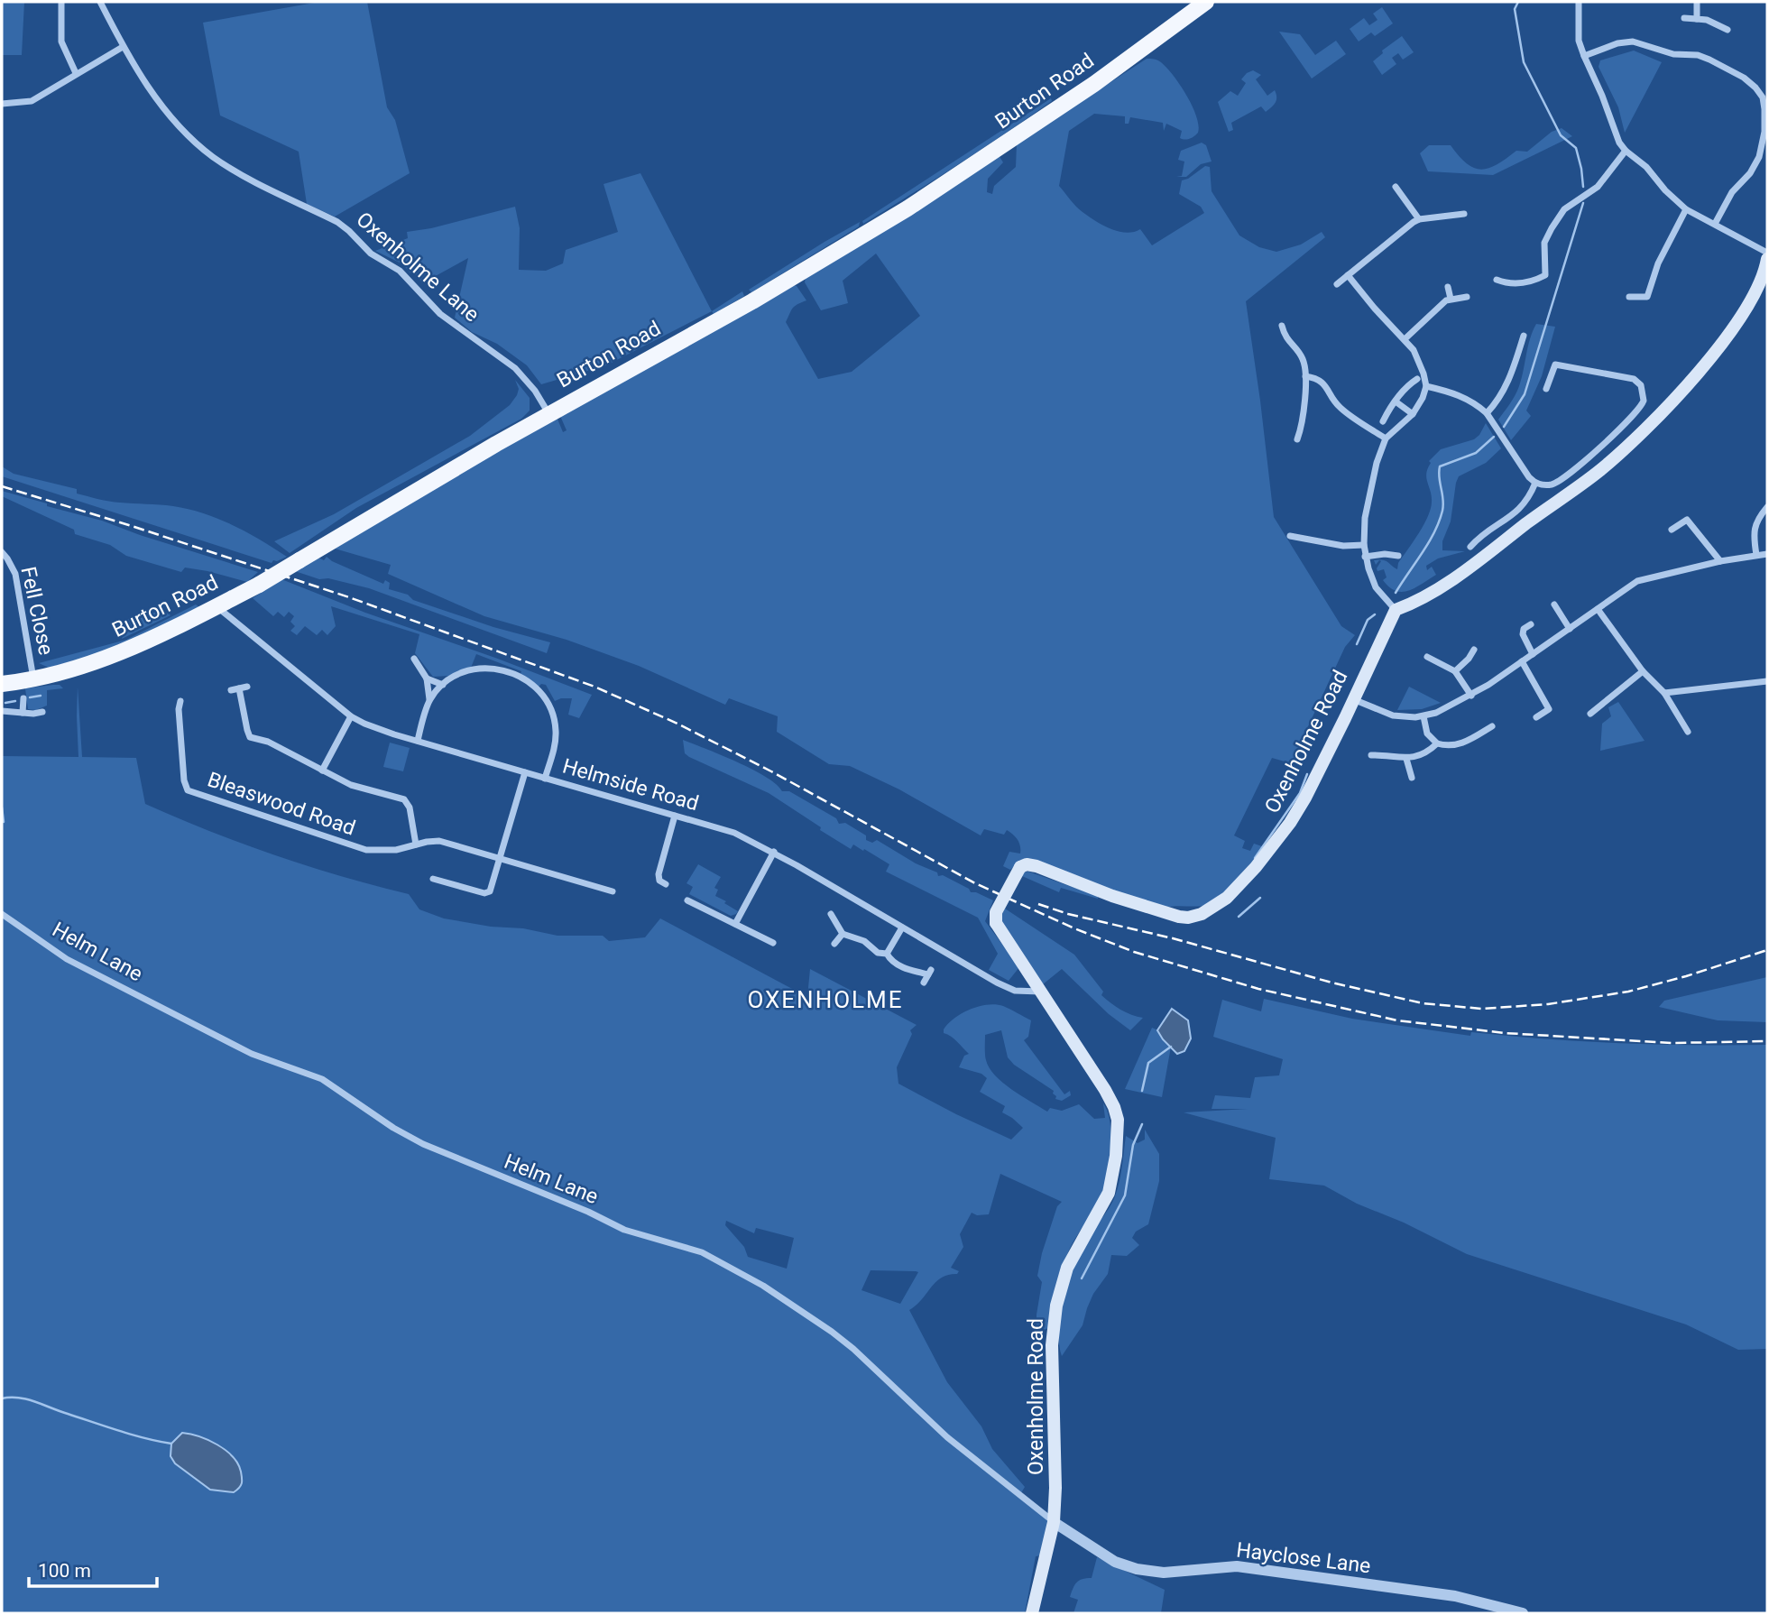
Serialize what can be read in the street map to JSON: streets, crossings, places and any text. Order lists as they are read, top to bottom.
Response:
{
  "streets": {
    "main road": ["Burton Road", "Oxenholme Road"],
    "street": [
      "Oxenholme Lane",
      "Fell Close",
      "Helmside Road",
      "Bleaswood Road",
      "Helm Lane",
      "Hayclose Lane"
    ]
  },
  "crossings": [
    ["Burton Road", "Oxenholme Lane"],
    ["Burton Road", "Fell Close"],
    ["Burton Road", "Helmside Road"],
    ["Oxenholme Road", "Helmside Road"],
    ["Oxenholme Road", "Helm Lane"],
    ["Oxenholme Road", "Hayclose Lane"],
    ["Helm Lane", "Hayclose Lane"]
  ],
  "districts": ["OXENHOLME"],
  "scale_bar": "100 m"
}
